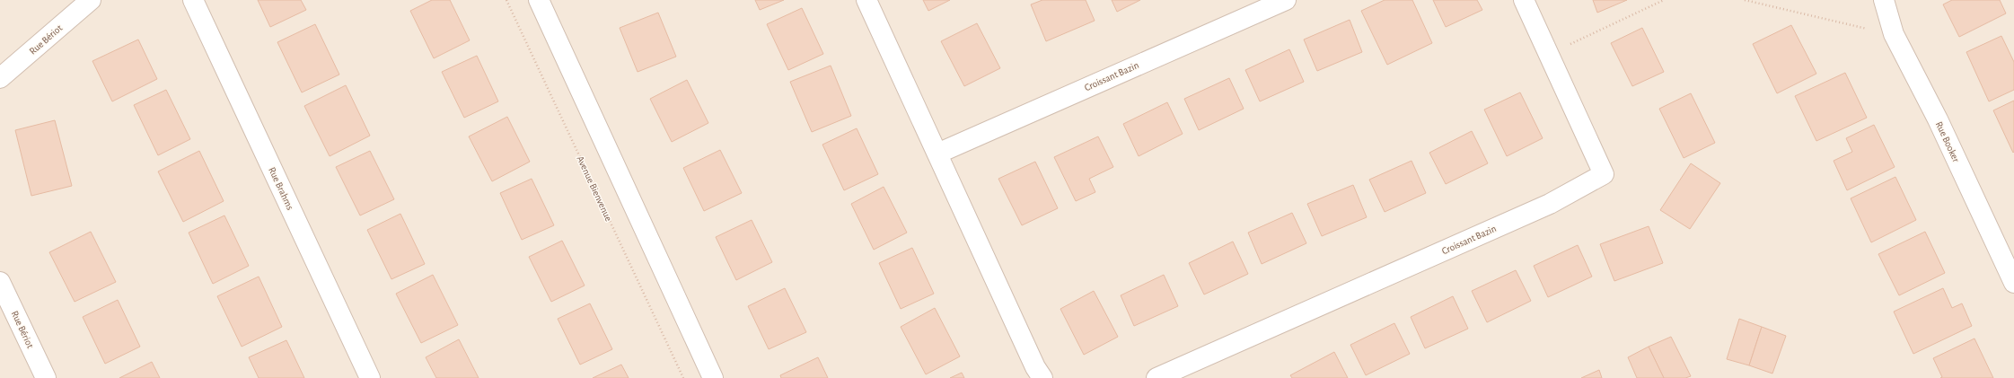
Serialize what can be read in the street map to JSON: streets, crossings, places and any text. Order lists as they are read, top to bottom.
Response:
{
  "streets": {
    "street": [
      "Rue Bériot",
      "Croissant Bazin",
      "Rue Booker",
      "Rue Brahms"
    ],
    "path": ["Avenue Bienvenue"]
  }
}
